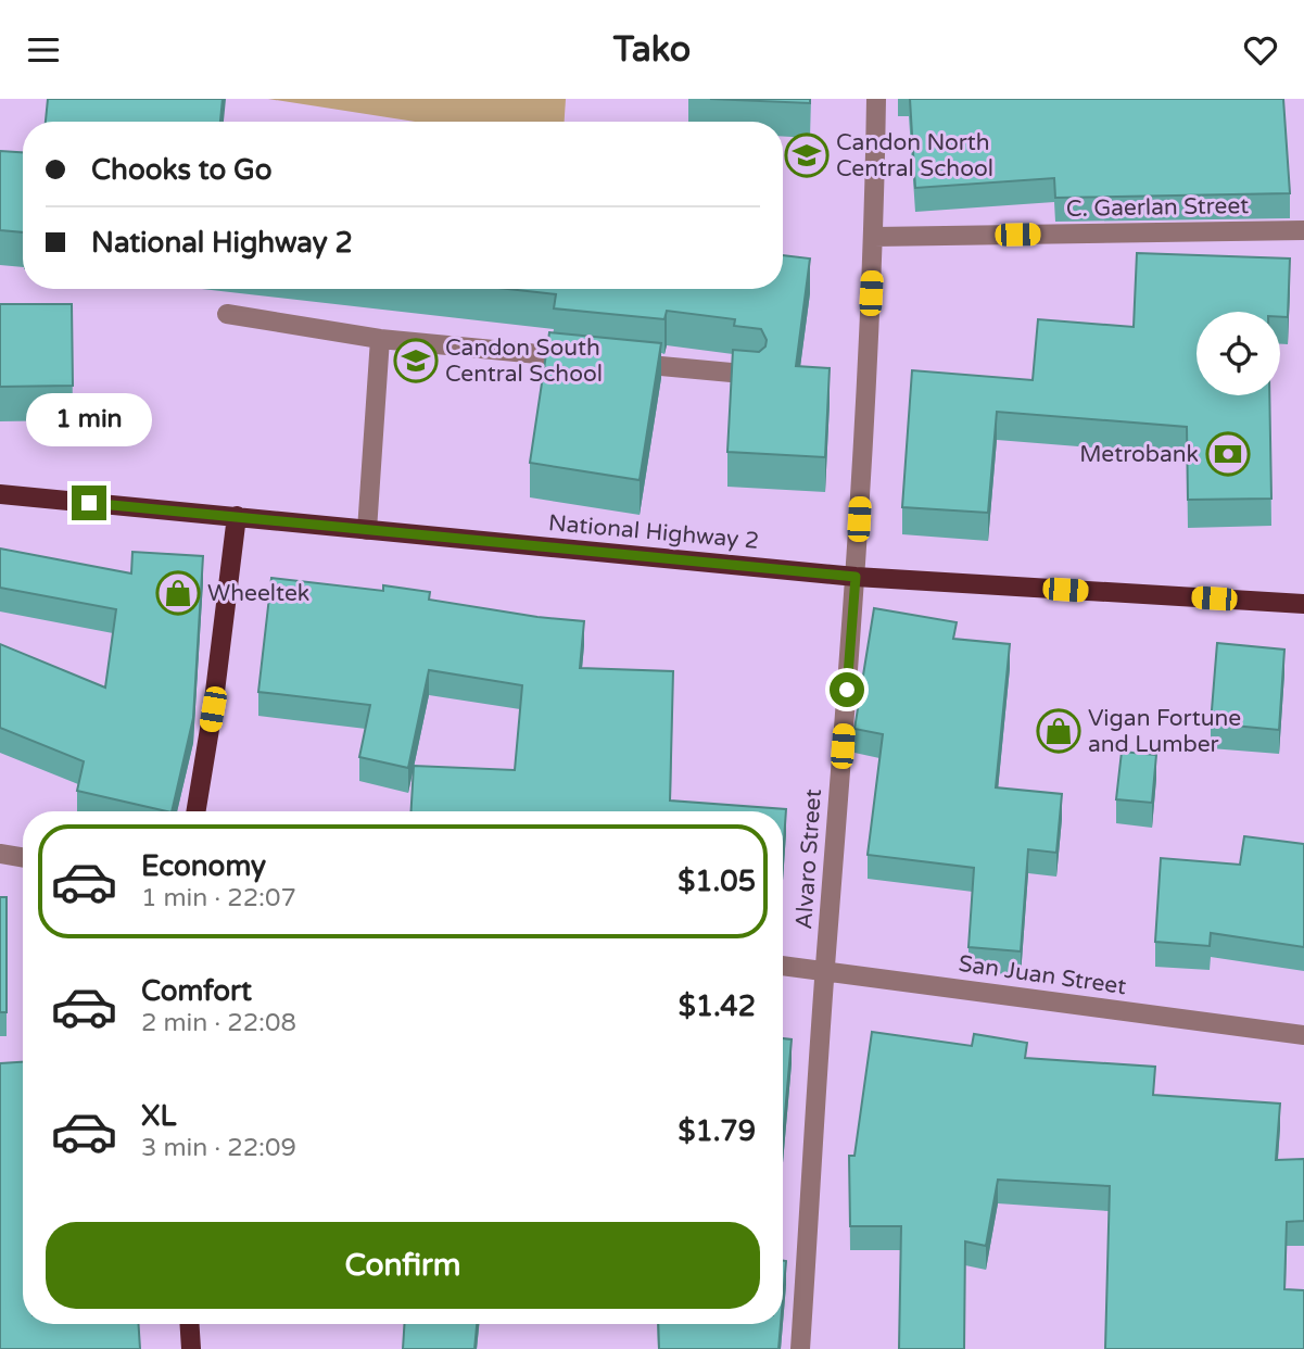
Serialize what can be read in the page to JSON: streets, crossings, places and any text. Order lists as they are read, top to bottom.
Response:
{
  "streets": {
    "main road": ["National Highway 2"],
    "street": ["C. Gaerlan Street", "Alvaro Street", "San Juan Street"]
  },
  "crossings": [
    ["C. Gaerlan Street", "Alvaro Street"],
    ["National Highway 2", "Alvaro Street"],
    ["Alvaro Street", "San Juan Street"]
  ],
  "places": {
    "school or university": ["Candon North Central School", "Candon South Central School"],
    "bank": ["Metrobank"],
    "shop": ["Wheeltek", "Vigan Fortune and Lumber"]
  },
  "page": {
    "header": "Tako",
    "banner": ["Chooks to Go", "National Highway 2"],
    "bubble": "1 min",
    "list": [
      {
        "name": "Economy",
        "note": "1 min · 22:07",
        "value": "$1.05"
      },
      {
        "name": "Comfort",
        "note": "2 min · 22:08",
        "value": "$1.42"
      },
      {
        "name": "XL",
        "note": "3 min · 22:09",
        "value": "$1.79"
      }
    ],
    "buttons": "Confirm"
  }
}
